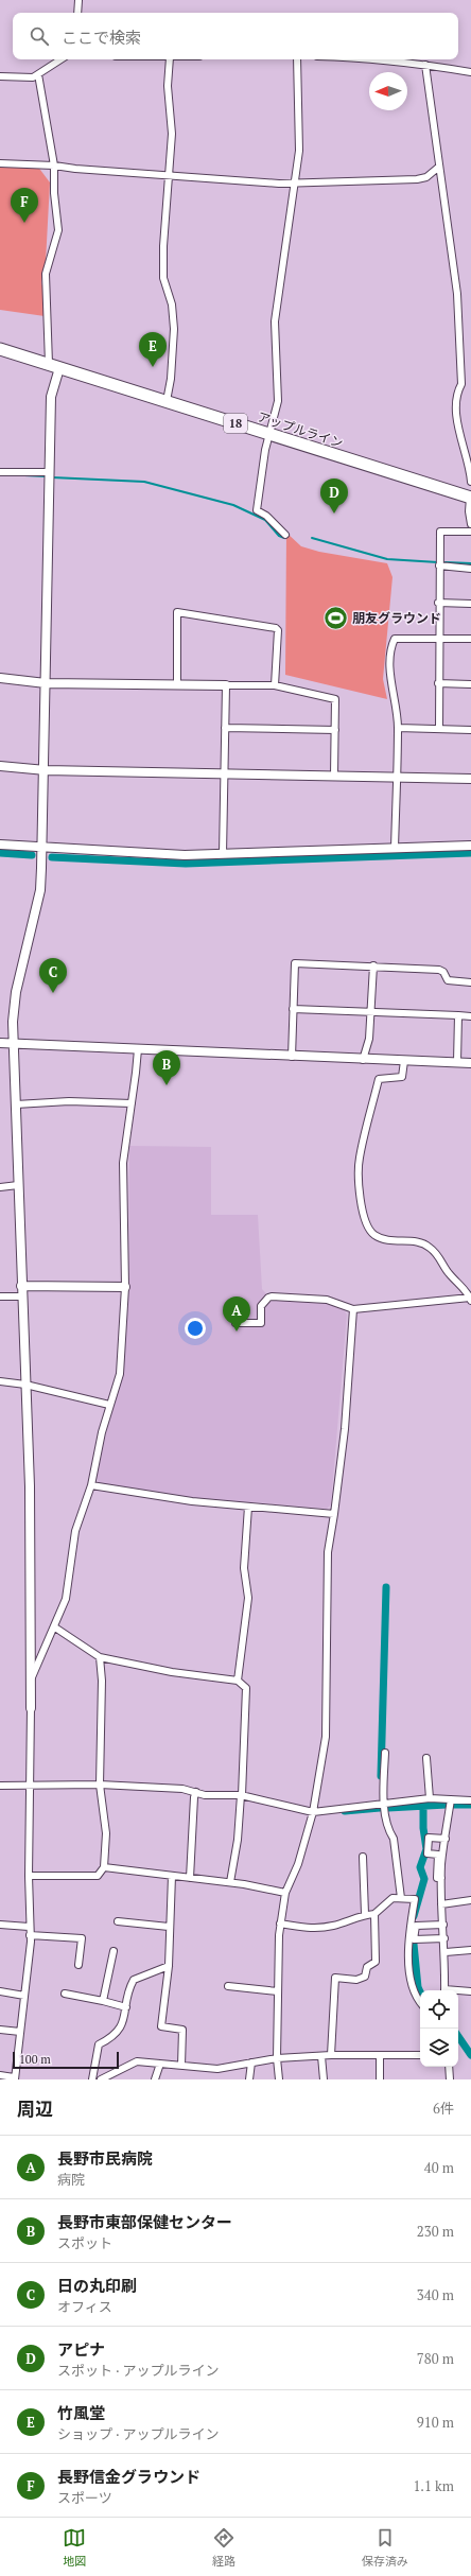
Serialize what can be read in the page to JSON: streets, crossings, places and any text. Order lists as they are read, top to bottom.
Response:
{
  "streets": {
    "highway": ["18", "アップルライン"]
  },
  "places": {
    "sports": ["朋友グラウンド"]
  },
  "scale_bar": "100 m",
  "north": "left",
  "page": {
    "search": "ここで検索",
    "pins": [
      "F",
      "E",
      "D",
      "C",
      "B",
      "A"
    ],
    "scale": "100 m",
    "heading": ["周辺", "6件"],
    "list": [
      {
        "mark": "A",
        "name": "長野市民病院",
        "note": "病院",
        "value": "40 m"
      },
      {
        "mark": "B",
        "name": "長野市東部保健センター",
        "note": "スポット",
        "value": "230 m"
      },
      {
        "mark": "C",
        "name": "日の丸印刷",
        "note": "オフィス",
        "value": "340 m"
      },
      {
        "mark": "D",
        "name": "アピナ",
        "note": "スポット · アップルライン",
        "value": "780 m"
      },
      {
        "mark": "E",
        "name": "竹風堂",
        "note": "ショップ · アップルライン",
        "value": "910 m"
      },
      {
        "mark": "F",
        "name": "長野信金グラウンド",
        "note": "スポーツ",
        "value": "1.1 km"
      }
    ],
    "nav": ["地図", "経路", "保存済み"]
  }
}
